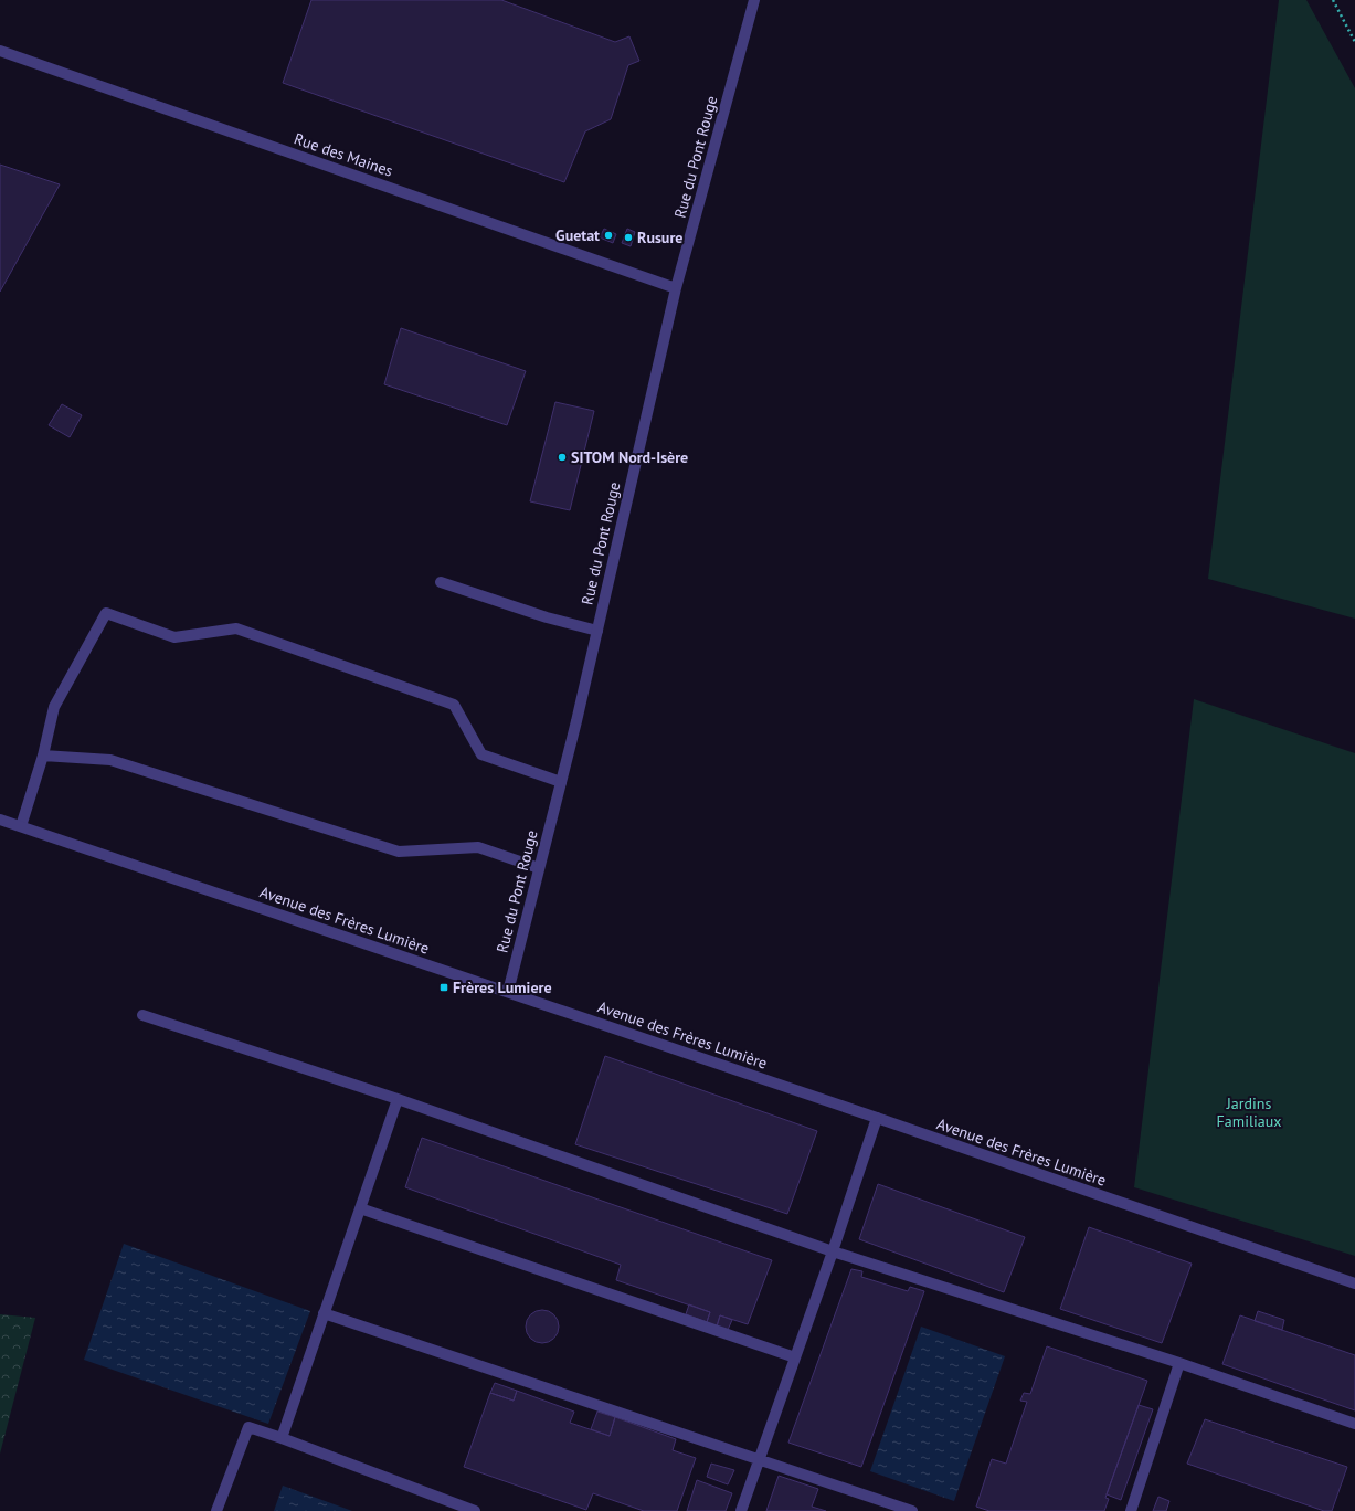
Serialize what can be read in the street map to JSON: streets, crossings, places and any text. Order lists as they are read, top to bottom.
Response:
{
  "streets": {
    "street": ["Rue des Maines", "Rue du Pont Rouge", "Avenue des Frères Lumière"]
  },
  "crossings": [
    ["Rue des Maines", "Rue du Pont Rouge"],
    ["Rue du Pont Rouge", "Avenue des Frères Lumière"]
  ],
  "parks": ["Jardins Familiaux"],
  "places": {
    "other": ["Guetat", "Rusure", "SITOM Nord-Isère"],
    "transit": ["Frères Lumiere"]
  }
}
